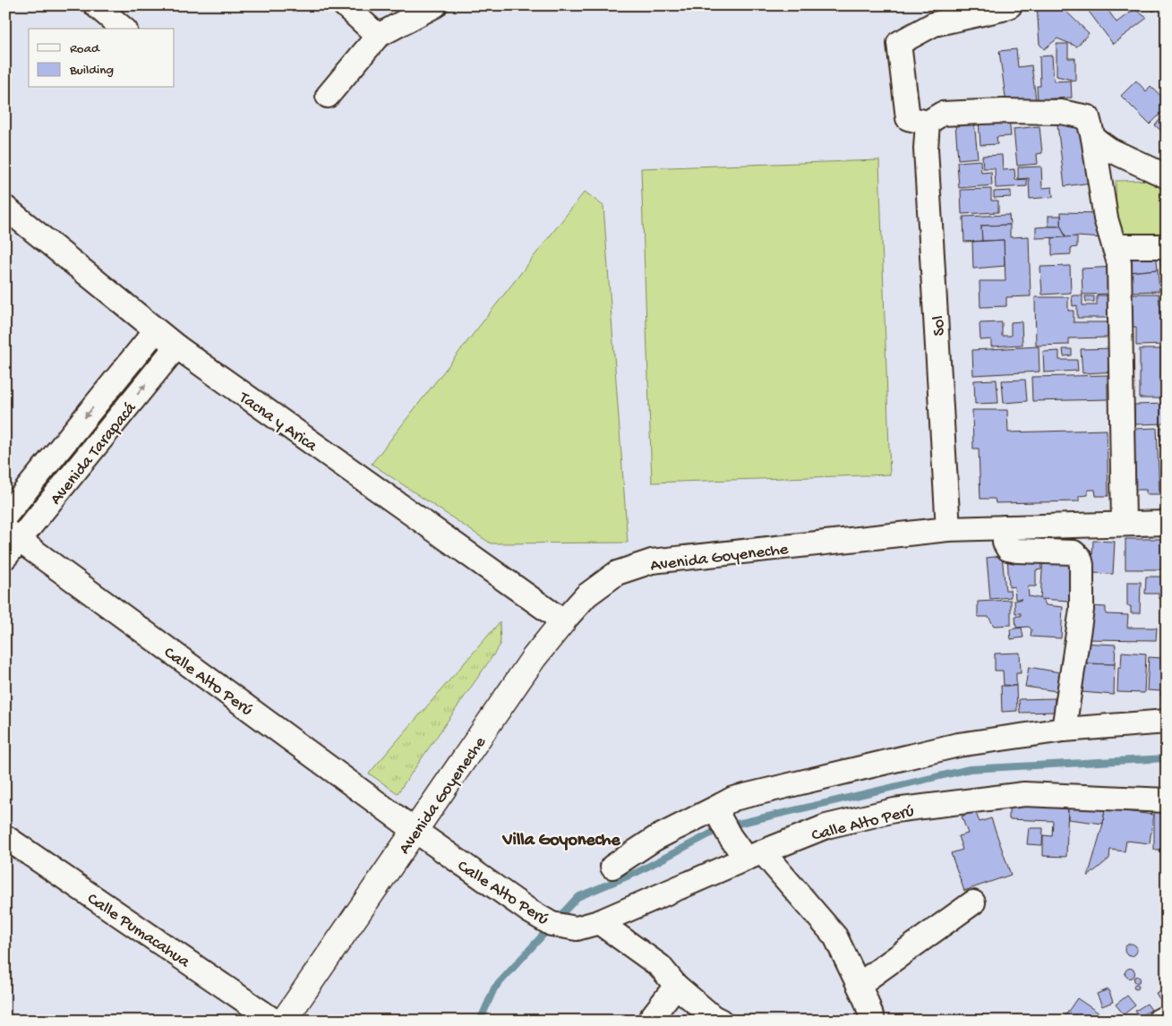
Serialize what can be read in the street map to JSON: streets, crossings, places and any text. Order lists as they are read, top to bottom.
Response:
{
  "streets": {
    "main road": ["Avenida Goyeneche"],
    "street": [
      "Sol",
      "Tacna y Arica",
      "Avenida Tarapacá",
      "Calle Alto Perú",
      "Calle Pumacahua"
    ]
  },
  "crossings": [
    ["Sol", "Avenida Goyeneche"],
    ["Tacna y Arica", "Avenida Tarapacá"],
    ["Tacna y Arica", "Avenida Goyeneche"],
    ["Avenida Tarapacá", "Calle Alto Perú"],
    ["Avenida Goyeneche", "Calle Alto Perú"]
  ],
  "districts": ["Villa Goyoneche"],
  "legend": ["Road", "Building"]
}
